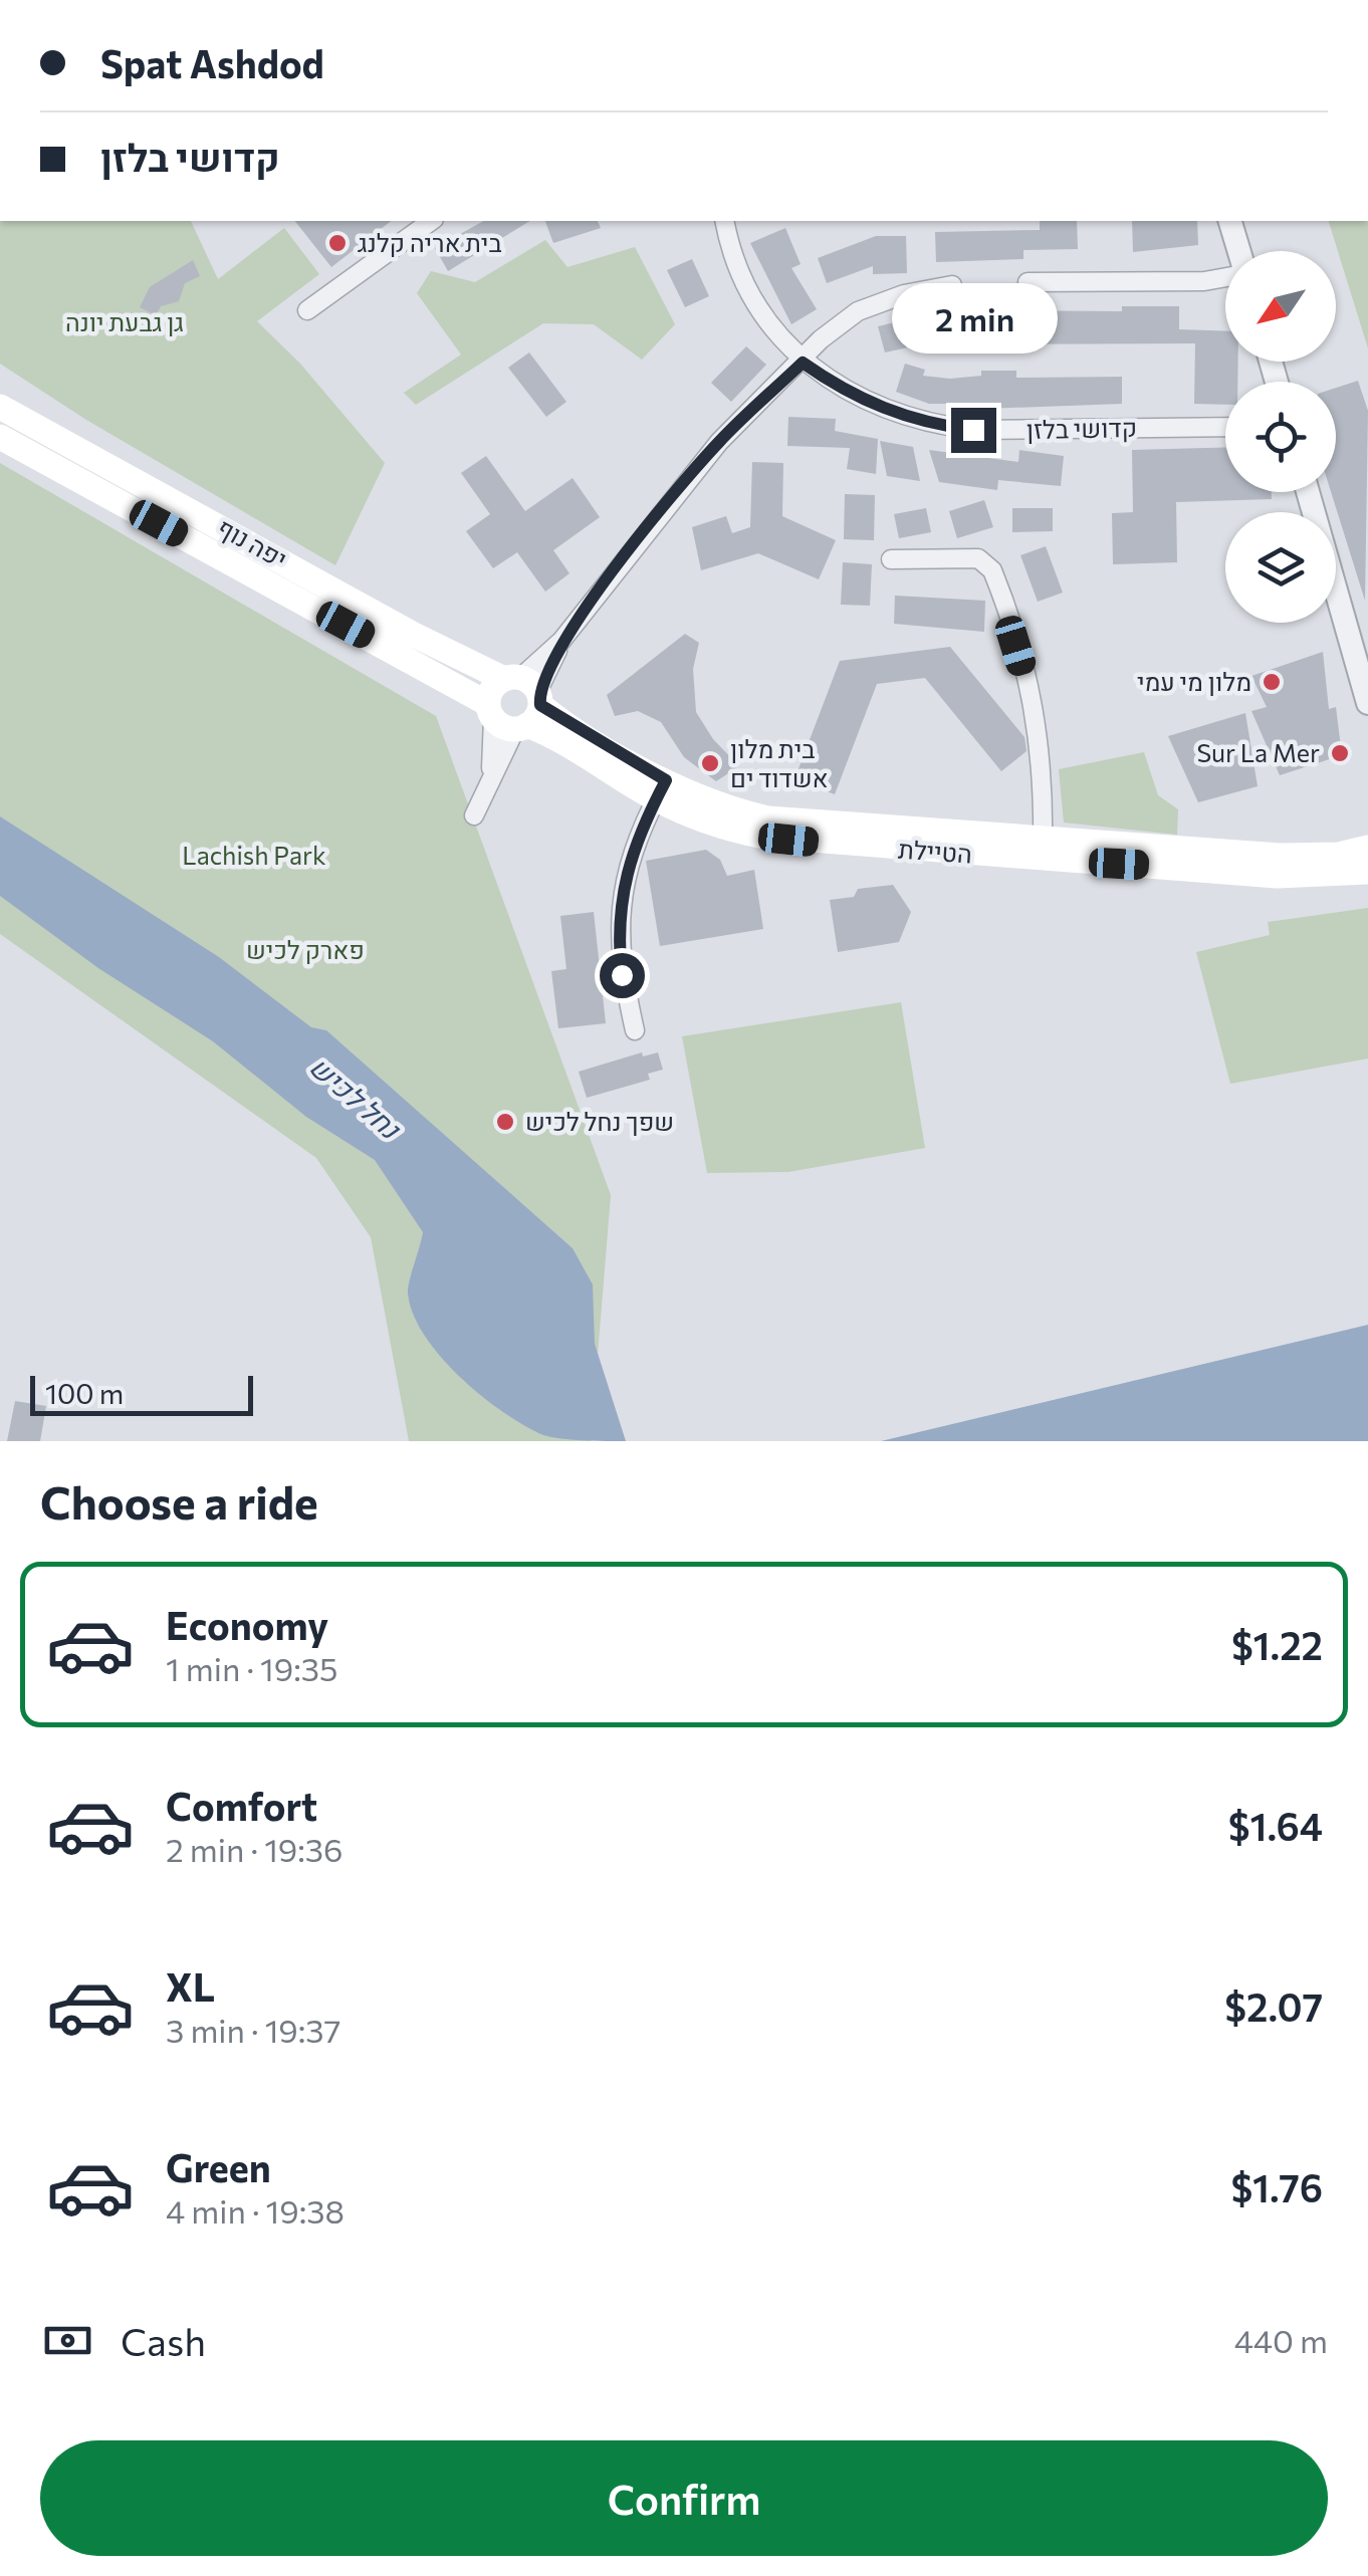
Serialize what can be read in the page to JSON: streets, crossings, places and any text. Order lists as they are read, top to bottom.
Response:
{
  "streets": {
    "main road": ["יפה נוף", "הטיילת"],
    "street": ["קדושי בלזן"]
  },
  "crossings": [
    ["יפה נוף", "הטיילת"]
  ],
  "water": ["נחל לכיש"],
  "parks": ["גן גבעת יונה", "Lachish Park", "פארק לכיש"],
  "places": [
    "בית אריה קלנג",
    "מלון מי עמי",
    "Sur La Mer",
    "בית מלון אשדוד ים",
    "שפך נחל לכיש"
  ],
  "scale_bar": "100 m",
  "north": "bottom left",
  "page": {
    "banner": ["Spat Ashdod", "קדושי בלזן"],
    "bubble": "2 min",
    "scale": "100 m",
    "heading": "Choose a ride",
    "list": [
      {
        "name": "Economy",
        "note": "1 min · 19:35",
        "value": "$1.22"
      },
      {
        "name": "Comfort",
        "note": "2 min · 19:36",
        "value": "$1.64"
      },
      {
        "name": "XL",
        "note": "3 min · 19:37",
        "value": "$2.07"
      },
      {
        "name": "Green",
        "note": "4 min · 19:38",
        "value": "$1.76"
      }
    ],
    "pay": ["Cash", "440 m"],
    "buttons": "Confirm"
  }
}
